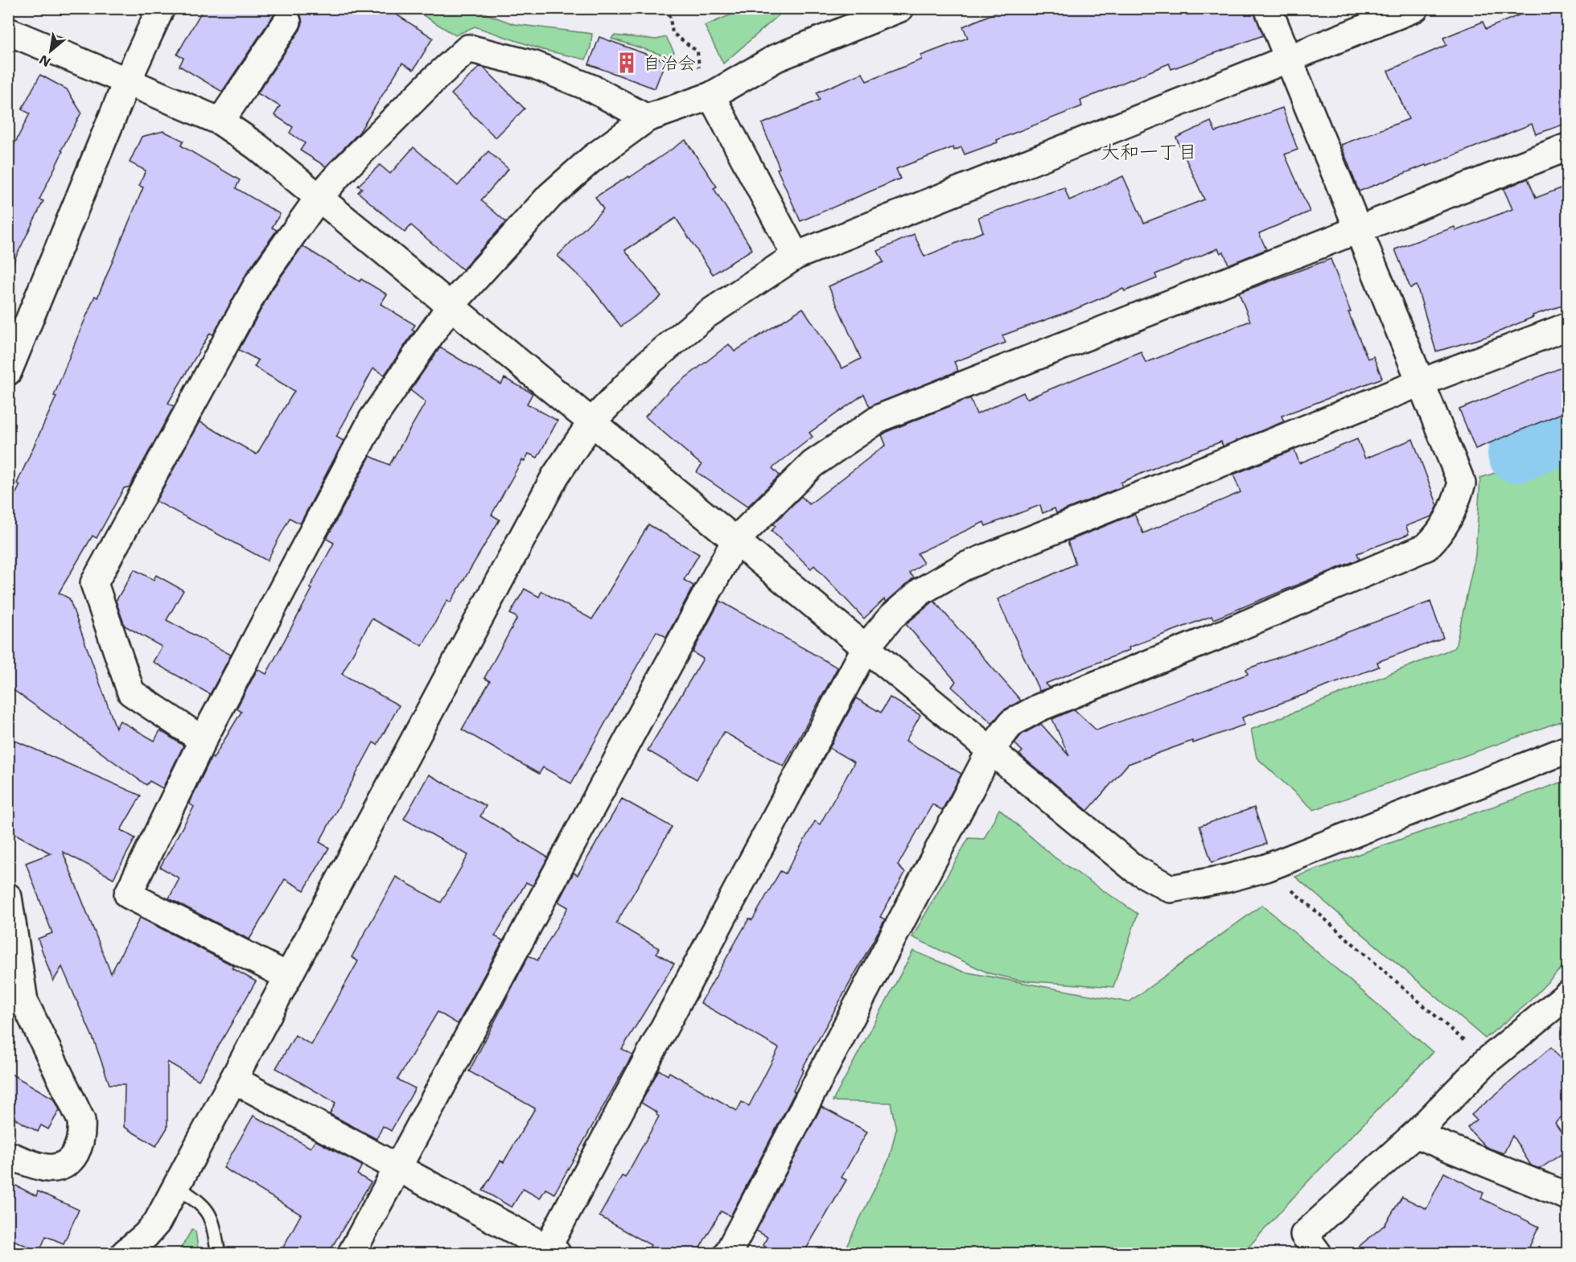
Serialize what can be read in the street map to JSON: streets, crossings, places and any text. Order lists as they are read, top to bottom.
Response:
{
  "districts": ["大和一丁目"],
  "places": {
    "building": ["自治会"]
  },
  "north": "bottom left"
}
